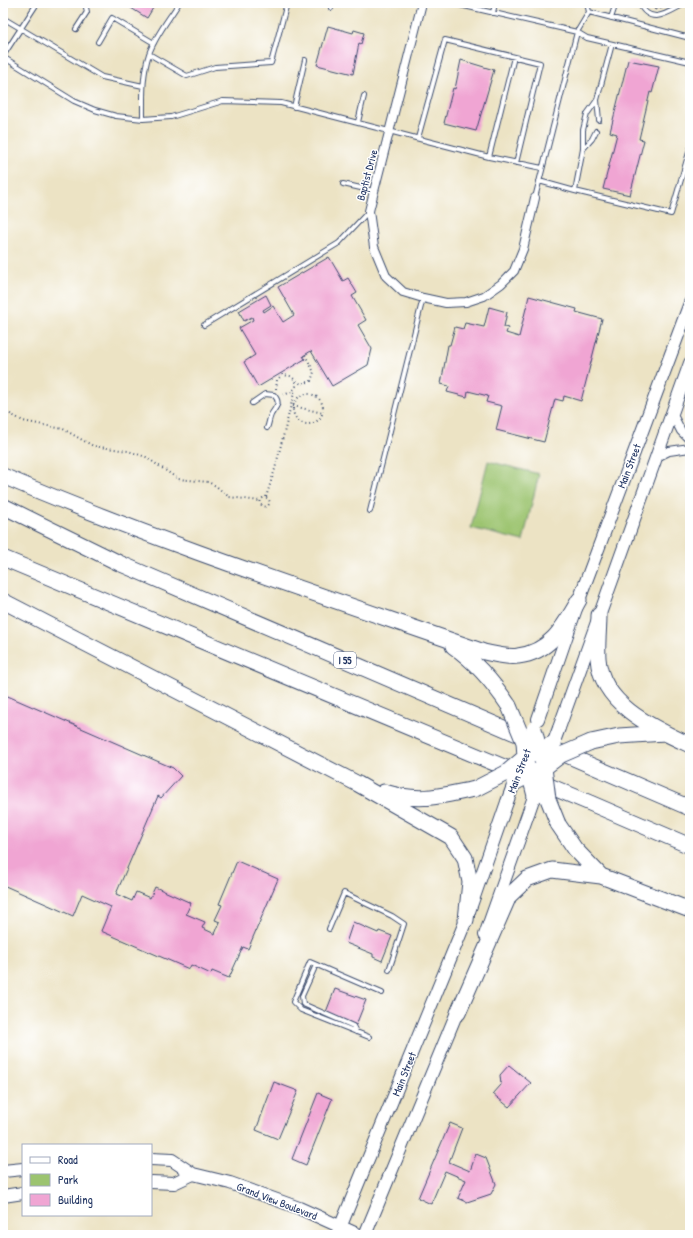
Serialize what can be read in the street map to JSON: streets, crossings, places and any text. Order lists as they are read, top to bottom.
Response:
{
  "streets": {
    "highway": ["I 55"],
    "main road": ["Main Street", "Grand View Boulevard"],
    "street": ["Baptist Drive"]
  },
  "crossings": [
    ["Main Street", "Grand View Boulevard"]
  ],
  "legend": ["Road", "Park", "Building"]
}
